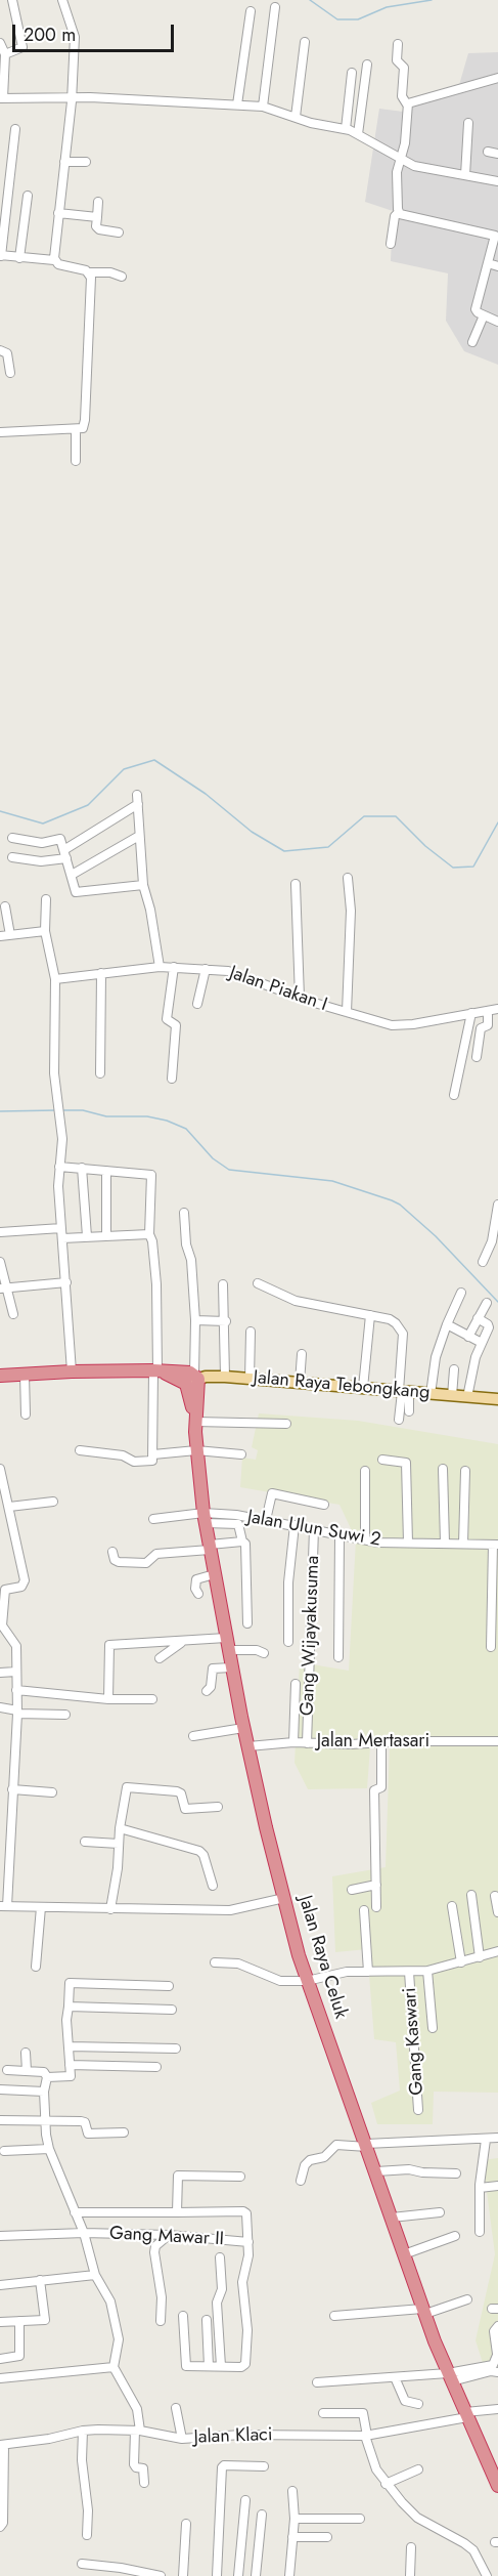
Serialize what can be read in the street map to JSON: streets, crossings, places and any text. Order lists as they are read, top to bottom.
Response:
{
  "streets": {
    "highway": ["Jalan Raya Celuk"],
    "main road": ["Jalan Raya Tebongkang"],
    "street": [
      "Jalan Piakan I",
      "Jalan Ulun Suwi 2",
      "Gang Wijayakusuma",
      "Jalan Mertasari",
      "Gang Kaswari",
      "Gang Mawar II",
      "Jalan Klaci"
    ]
  },
  "crossings": [
    ["Jalan Raya Tebongkang", "Jalan Raya Celuk"],
    ["Jalan Ulun Suwi 2", "Gang Wijayakusuma"],
    ["Jalan Ulun Suwi 2", "Jalan Raya Celuk"],
    ["Gang Wijayakusuma", "Jalan Mertasari"],
    ["Jalan Mertasari", "Jalan Raya Celuk"],
    ["Jalan Raya Celuk", "Jalan Klaci"]
  ],
  "scale_bar": "200 m"
}
